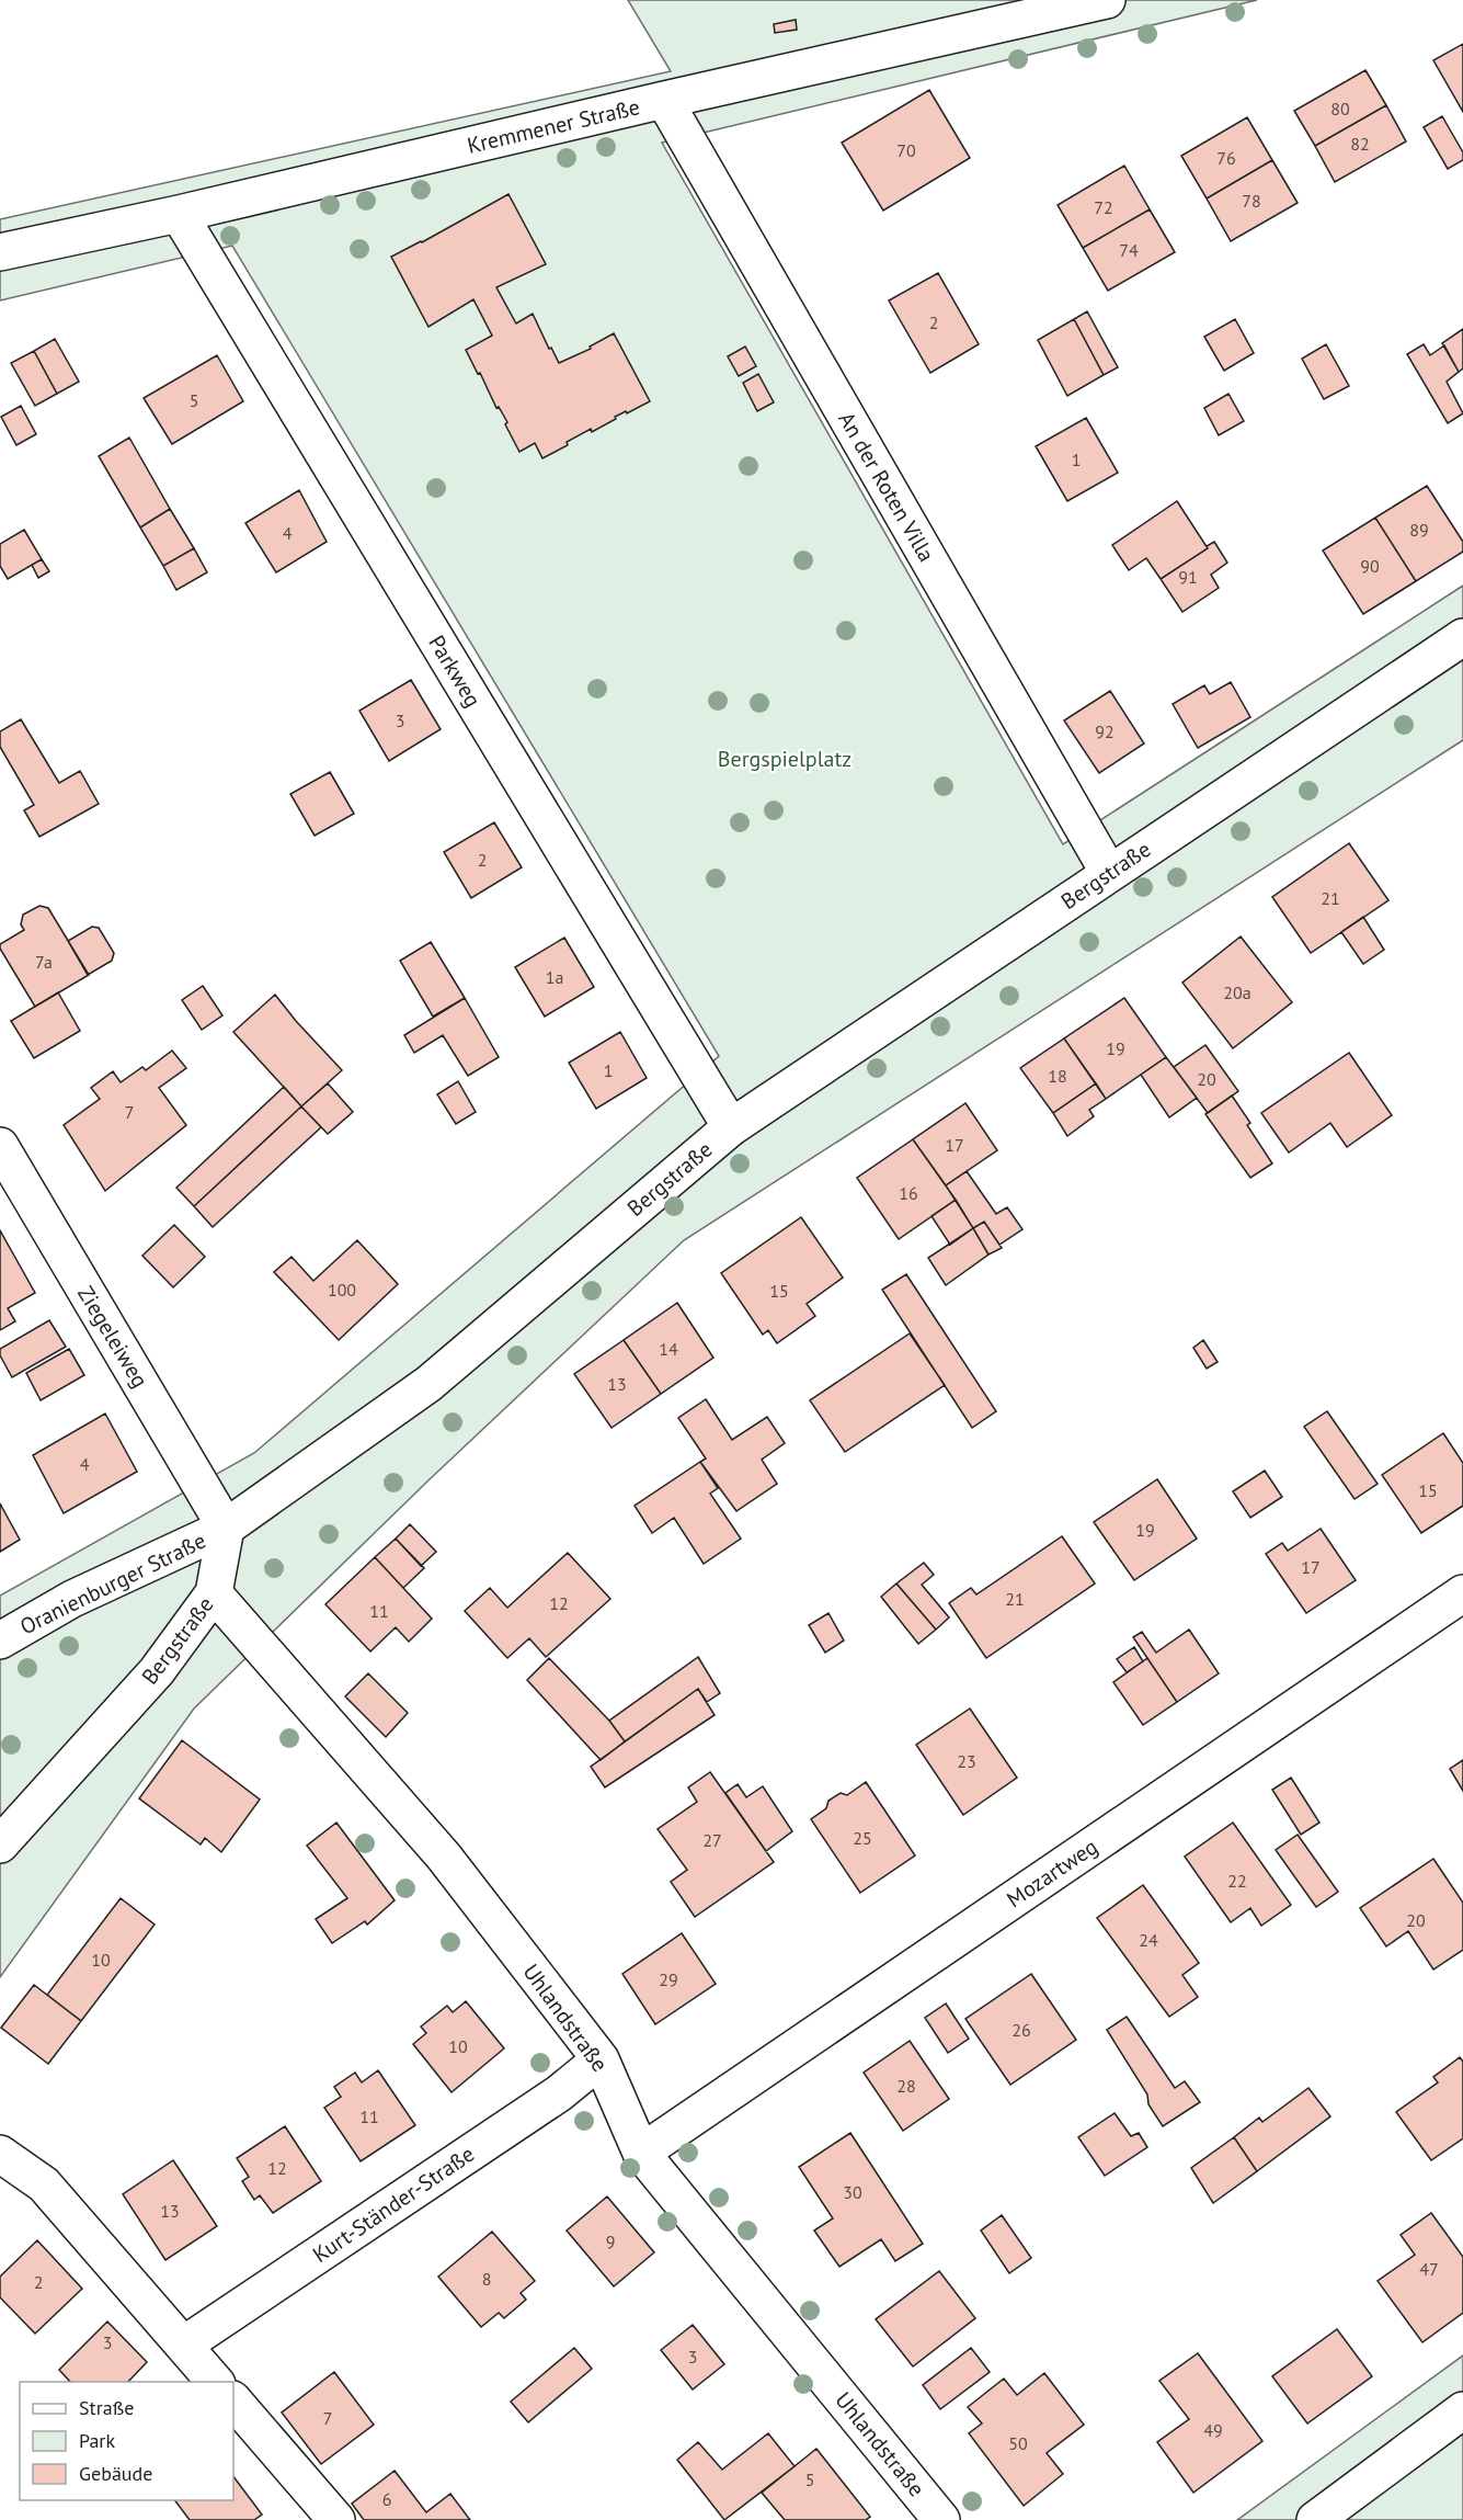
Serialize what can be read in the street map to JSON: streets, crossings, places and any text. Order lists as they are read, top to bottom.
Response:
{
  "streets": {
    "street": [
      "Kremmener Straße",
      "An der Roten Villa",
      "Parkweg",
      "Bergstraße",
      "Ziegeleiweg",
      "Oranienburger Straße",
      "Mozartweg",
      "Uhlandstraße",
      "Kurt-Ständer-Straße"
    ]
  },
  "crossings": [
    ["Kremmener Straße", "An der Roten Villa"],
    ["Kremmener Straße", "Parkweg"],
    ["An der Roten Villa", "Bergstraße"],
    ["Parkweg", "Bergstraße"],
    ["Bergstraße", "Ziegeleiweg"],
    ["Bergstraße", "Oranienburger Straße"],
    ["Bergstraße", "Uhlandstraße"],
    ["Ziegeleiweg", "Oranienburger Straße"],
    ["Mozartweg", "Uhlandstraße"],
    ["Uhlandstraße", "Kurt-Ständer-Straße"]
  ],
  "parks": ["Bergspielplatz"],
  "house_numbers": [
    "80",
    "82",
    "70",
    "76",
    "78",
    "72",
    "74",
    "2",
    "5",
    "1",
    "89",
    "4",
    "90",
    "91",
    "3",
    "92",
    "2",
    "21",
    "7a",
    "1a",
    "20a",
    "19",
    "1",
    "18",
    "20",
    "7",
    "17",
    "16",
    "100",
    "15",
    "14",
    "13",
    "4",
    "15",
    "19",
    "17",
    "21",
    "12",
    "11",
    "23",
    "25",
    "27",
    "22",
    "20",
    "24",
    "10",
    "29",
    "26",
    "10",
    "28",
    "11",
    "12",
    "30",
    "13",
    "9",
    "47",
    "8",
    "2",
    "3",
    "3",
    "7",
    "49",
    "50",
    "5",
    "6"
  ],
  "legend": ["Straße", "Park", "Gebäude"]
}
